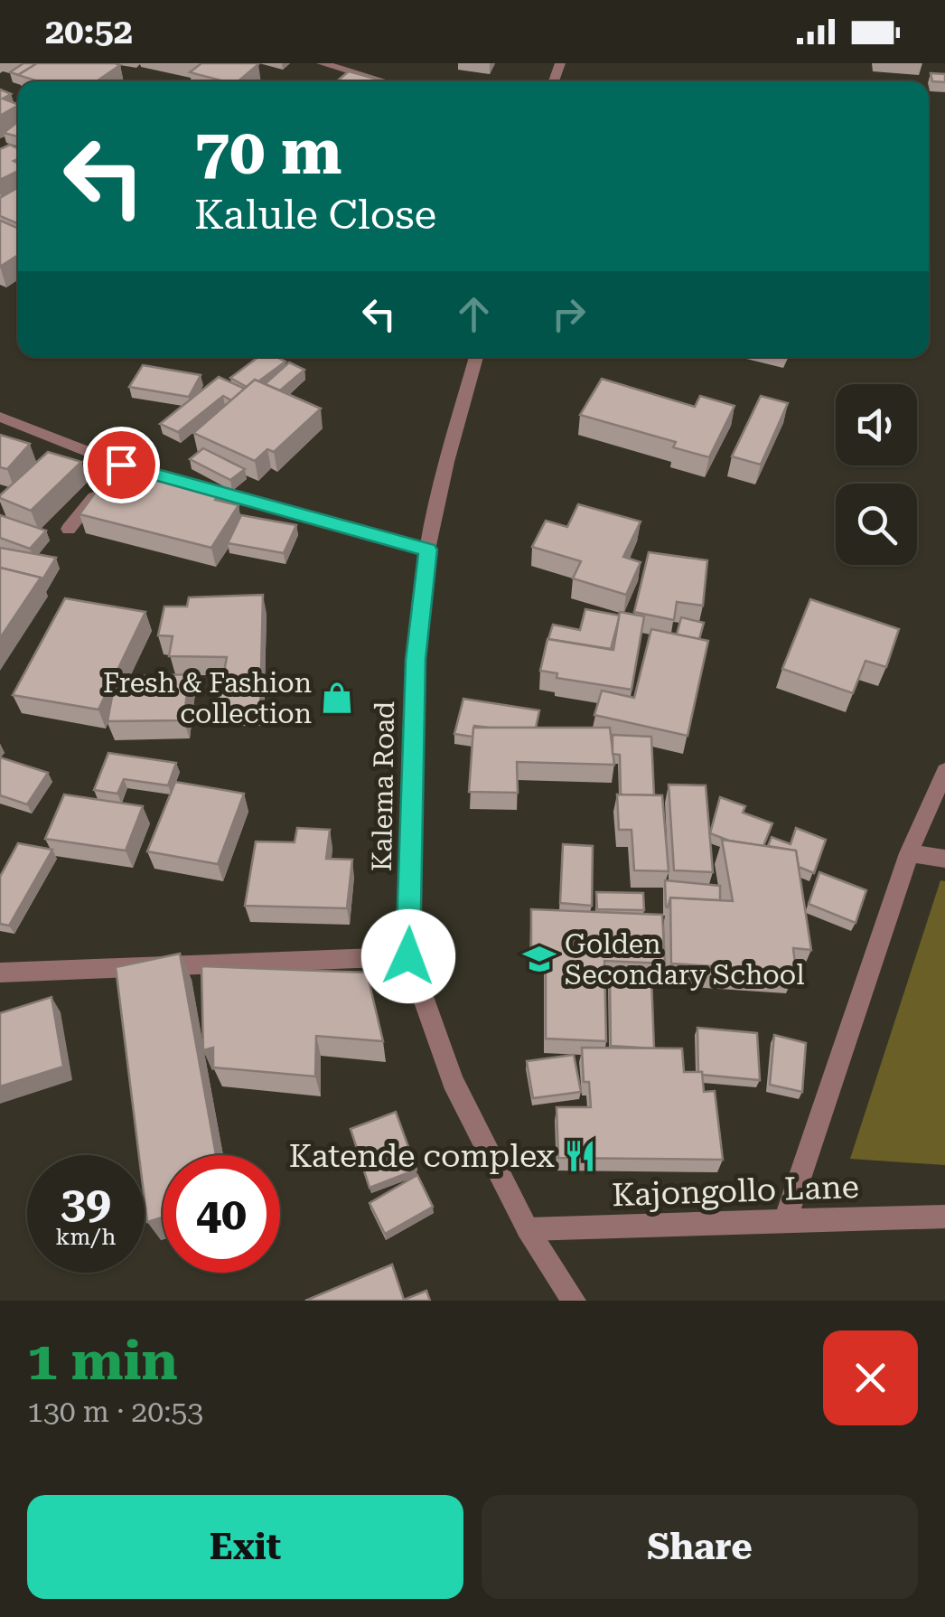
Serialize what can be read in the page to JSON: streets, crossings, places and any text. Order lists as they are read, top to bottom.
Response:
{
  "streets": {
    "street": ["Kalema Road", "Kajongollo Lane"]
  },
  "crossings": [
    ["Kalema Road", "Kajongollo Lane"]
  ],
  "places": {
    "shop": ["Fresh & Fashion collection"],
    "school or university": ["Golden Secondary School"],
    "restaurant": ["Katende complex"]
  },
  "page": {
    "status": "20:52",
    "turn": ["70 m", "Kalule Close"],
    "speed": "39 km/h",
    "limit": "40",
    "heading": ["1 min", "130 m · 20:53"],
    "buttons": ["Exit", "Share"]
  }
}
